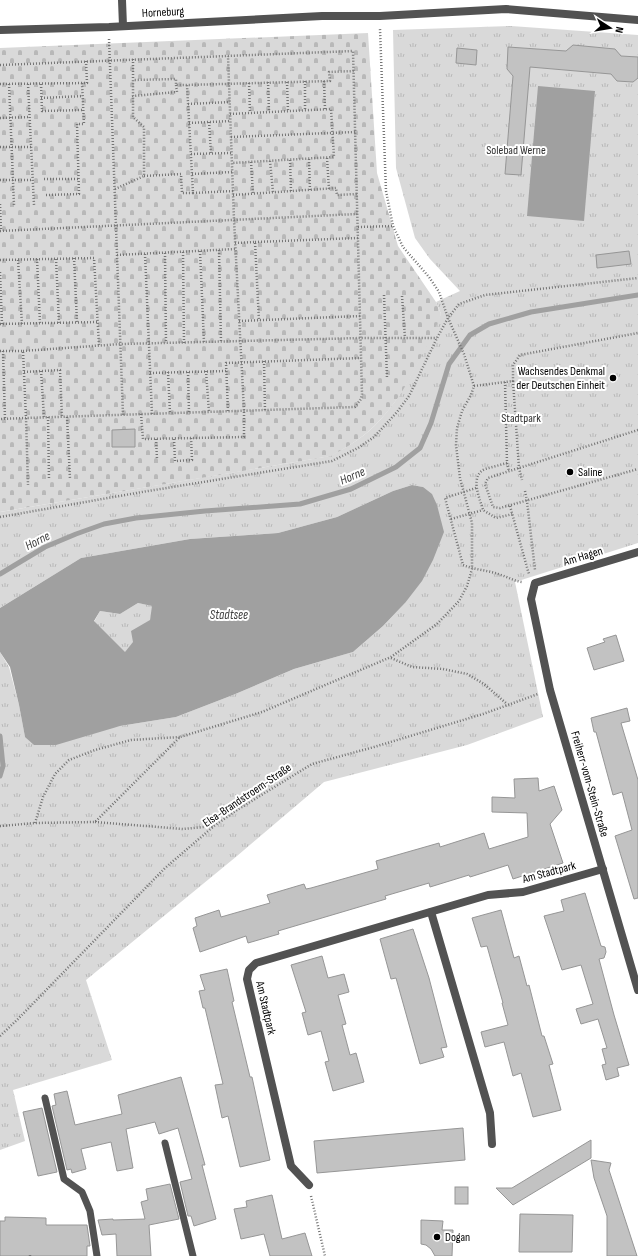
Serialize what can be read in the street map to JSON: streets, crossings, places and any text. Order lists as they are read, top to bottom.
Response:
{
  "streets": {
    "street": [
      "Horneburg",
      "Am Hagen",
      "Freiherr-vom-Stein-Straße",
      "Am Stadtpark"
    ],
    "path": ["Elsa-Brandstroem-Straße"]
  },
  "crossings": [
    ["Am Hagen", "Freiherr-vom-Stein-Straße"],
    ["Freiherr-vom-Stein-Straße", "Elsa-Brandstroem-Straße"],
    ["Freiherr-vom-Stein-Straße", "Am Stadtpark"]
  ],
  "water": ["Horne", "Stadtsee"],
  "parks": ["Solebad Werne", "Stadtpark"],
  "places": ["Wachsendes Denkmal der Deutschen Einheit", "Saline", "Dogan"],
  "north": "right"
}
